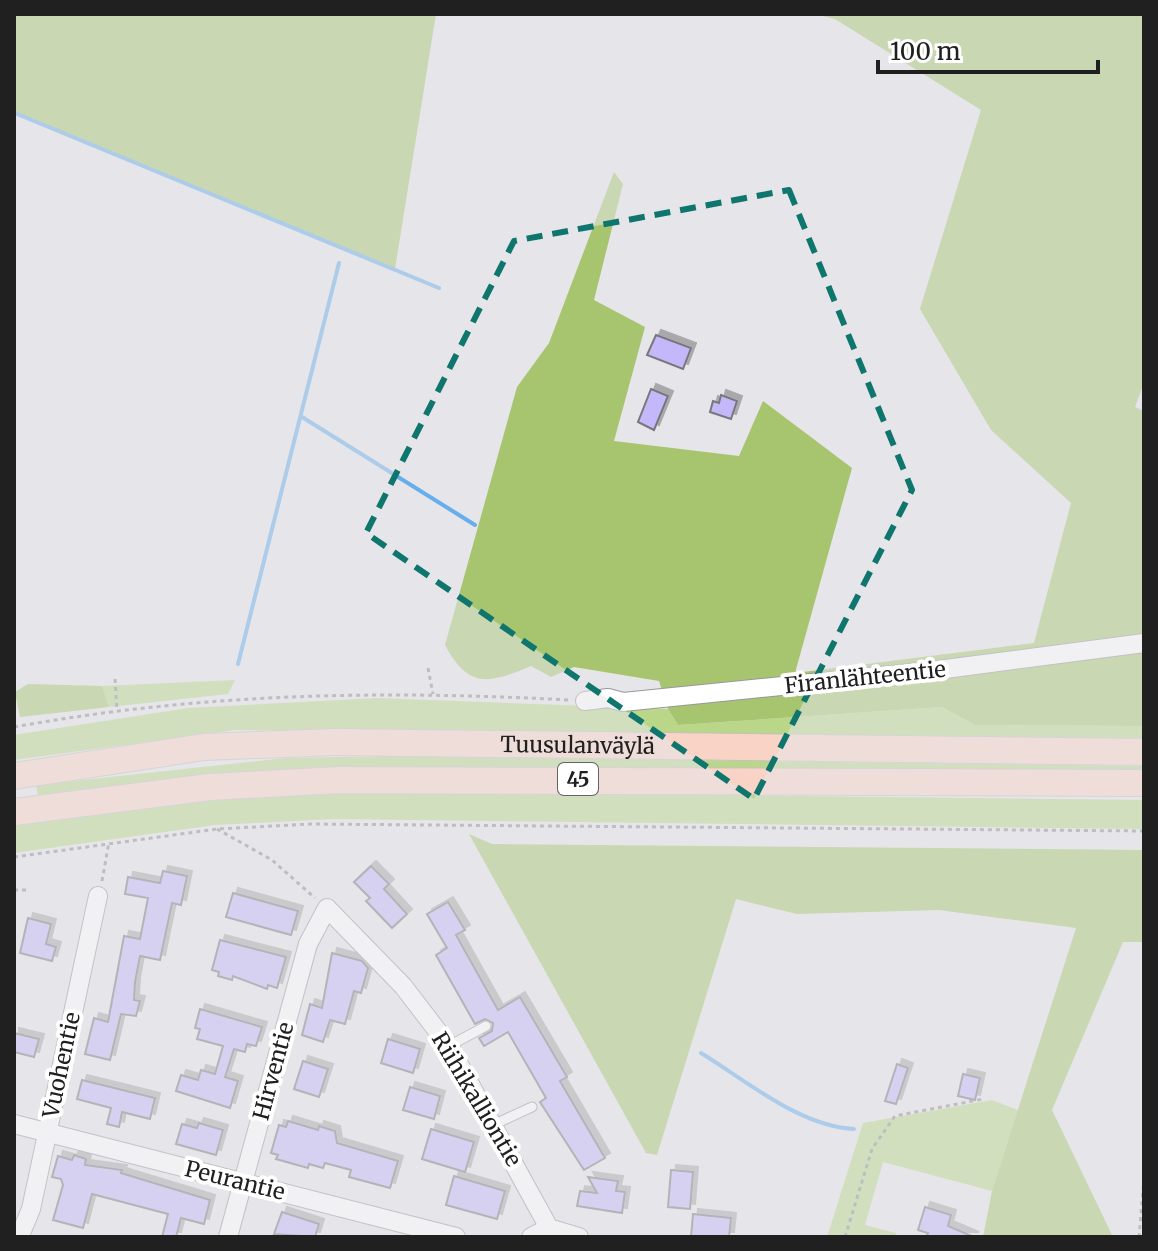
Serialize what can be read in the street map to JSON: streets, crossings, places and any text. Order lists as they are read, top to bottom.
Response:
{
  "streets": {
    "main road": ["Tuusulanväylä", "45"],
    "street": [
      "Firanlähteentie",
      "Vuohentie",
      "Hirventie",
      "Riihikalliontie",
      "Peurantie"
    ]
  },
  "crossings": [
    ["Vuohentie", "Peurantie"],
    ["Hirventie", "Riihikalliontie"],
    ["Hirventie", "Peurantie"]
  ],
  "scale_bar": "100 m"
}
